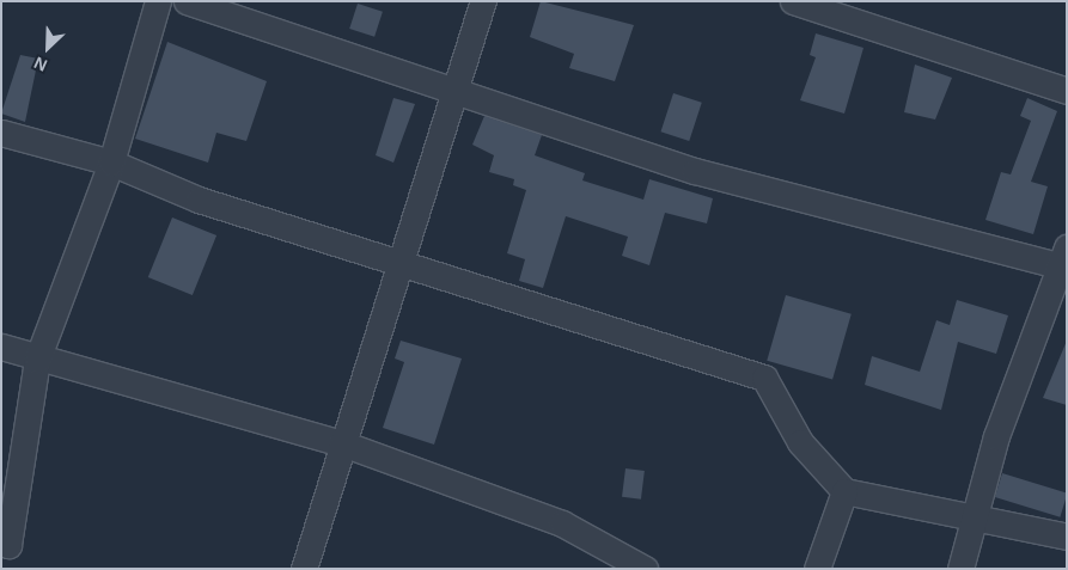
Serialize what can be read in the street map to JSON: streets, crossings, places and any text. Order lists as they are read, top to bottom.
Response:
{
  "north": "bottom left"
}
